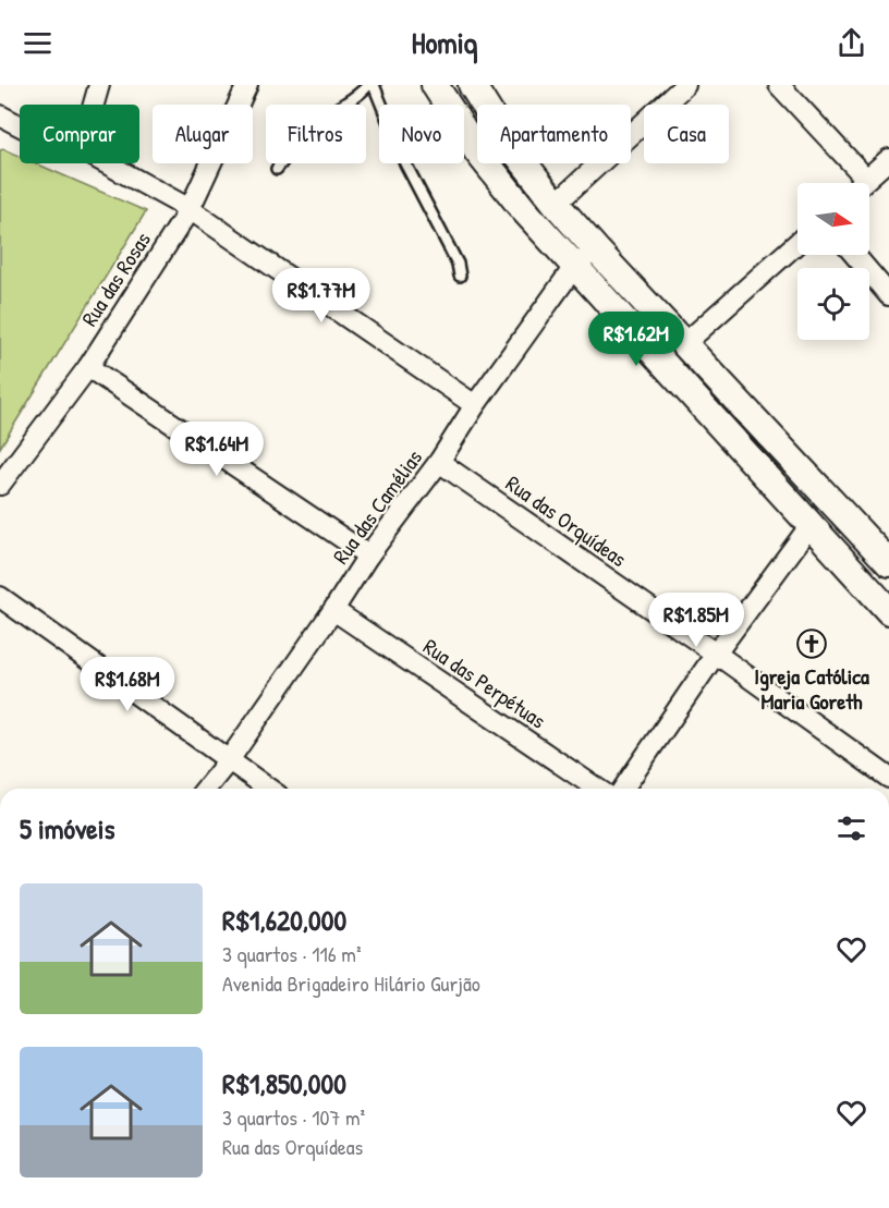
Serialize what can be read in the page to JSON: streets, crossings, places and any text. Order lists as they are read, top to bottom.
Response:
{
  "streets": {
    "street": [
      "Rua das Rosas",
      "Rua das Camélias",
      "Rua das Orquídeas",
      "Rua das Perpétuas"
    ]
  },
  "crossings": [
    ["Rua das Camélias", "Rua das Orquídeas"],
    ["Rua das Camélias", "Rua das Perpétuas"]
  ],
  "places": {
    "church": ["Igreja Católica Maria Goreth"]
  },
  "north": "right",
  "page": {
    "header": "Homiq",
    "chip": [
      "Comprar",
      "Alugar",
      "Filtros",
      "Novo",
      "Apartamento",
      "Casa"
    ],
    "price": [
      "R$1.77M",
      "R$1.62M",
      "R$1.64M",
      "R$1.85M",
      "R$1.68M"
    ],
    "heading": "5 imóveis",
    "list": [
      {
        "name": "R$1,620,000",
        "note": "3 quartos · 116 m² · Avenida Brigadeiro Hilário Gurjão"
      },
      {
        "name": "R$1,850,000",
        "note": "3 quartos · 107 m² · Rua das Orquídeas"
      }
    ]
  }
}
